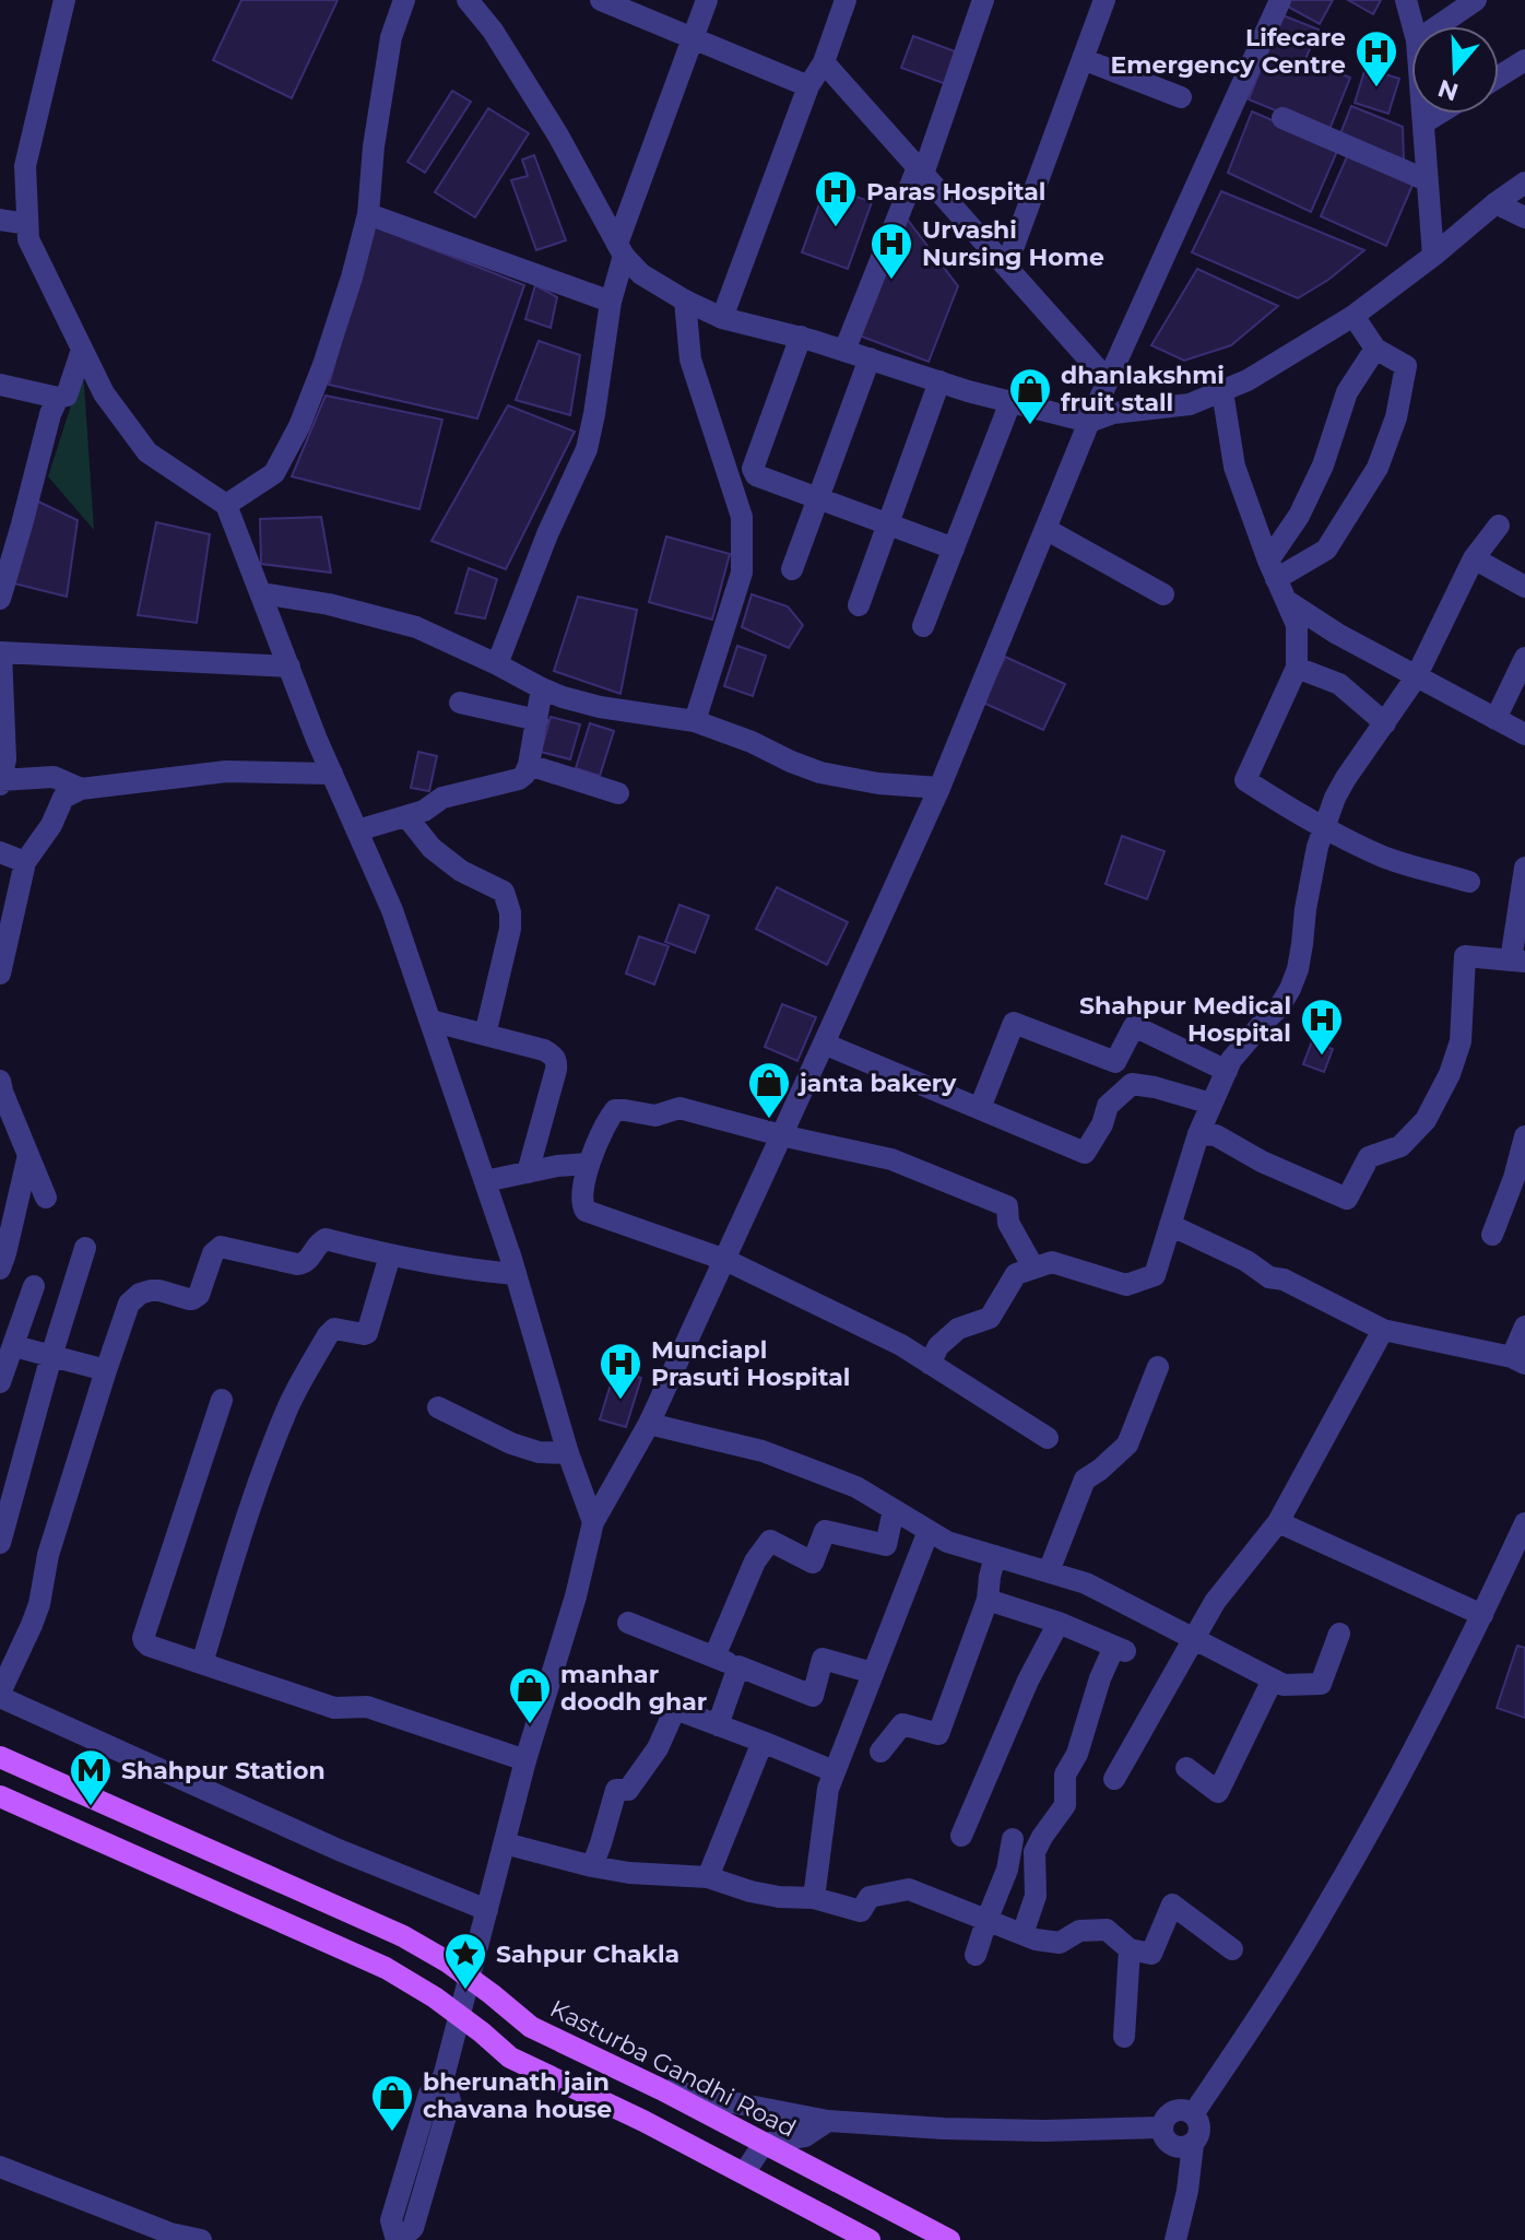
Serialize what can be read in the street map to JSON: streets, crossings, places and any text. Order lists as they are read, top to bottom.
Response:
{
  "streets": {
    "main road": ["Kasturba Gandhi Road"]
  },
  "places": {
    "hospital": [
      "Lifecare Emergency Centre",
      "Paras Hospital",
      "Urvashi Nursing Home",
      "Shahpur Medical Hospital",
      "Munciapl Prasuti Hospital"
    ],
    "shop": [
      "dhanlakshmi fruit stall",
      "janta bakery",
      "manhar doodh ghar",
      "bherunath jain chavana house"
    ],
    "metro station": ["Shahpur Station"],
    "place": ["Sahpur Chakla"]
  },
  "north": "bottom"
}
